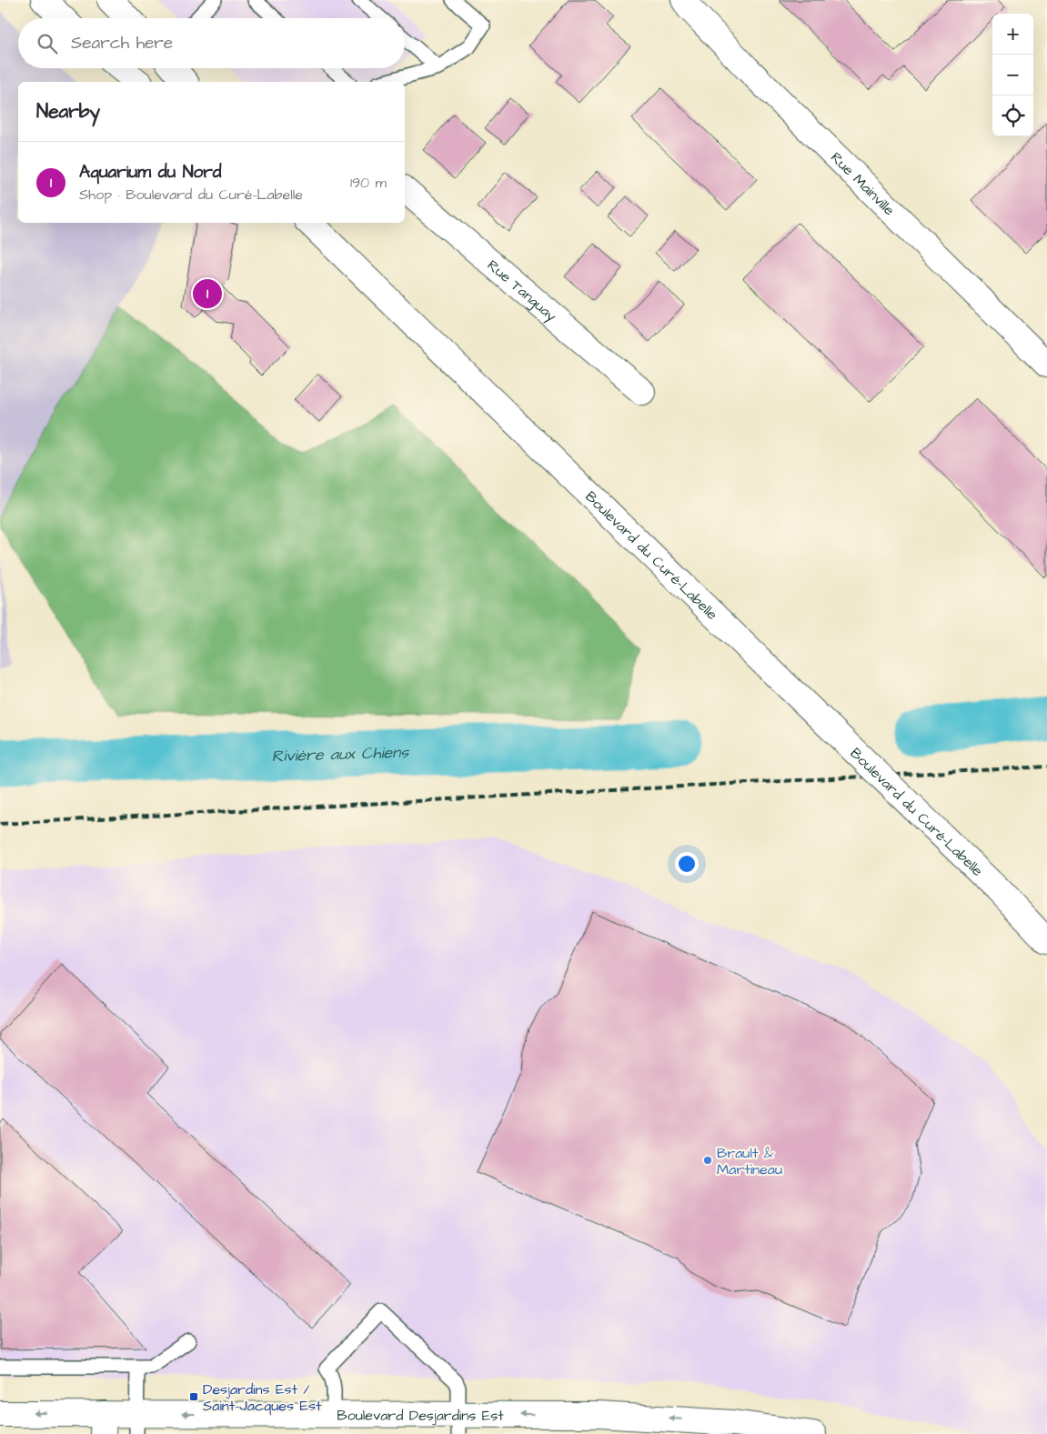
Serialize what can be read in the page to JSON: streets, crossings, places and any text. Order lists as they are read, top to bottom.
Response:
{
  "streets": {
    "street": [
      "Rue Mainville",
      "Rue Tanguay",
      "Boulevard du Curé-Labelle",
      "Boulevard Desjardins Est"
    ]
  },
  "one_way": ["Boulevard Desjardins Est"],
  "water": ["Rivière aux Chiens"],
  "places": {
    "other": ["Brault & Martineau"],
    "transit": ["Desjardins Est / Saint-Jacques Est"]
  },
  "page": {
    "map_buttons": ["+", "−"],
    "search": "Search here",
    "heading": "Nearby",
    "list": [
      {
        "mark": "1",
        "name": "Aquarium du Nord",
        "note": "Shop · Boulevard du Curé-Labelle",
        "value": "190 m"
      }
    ],
    "pins": "1"
  }
}
